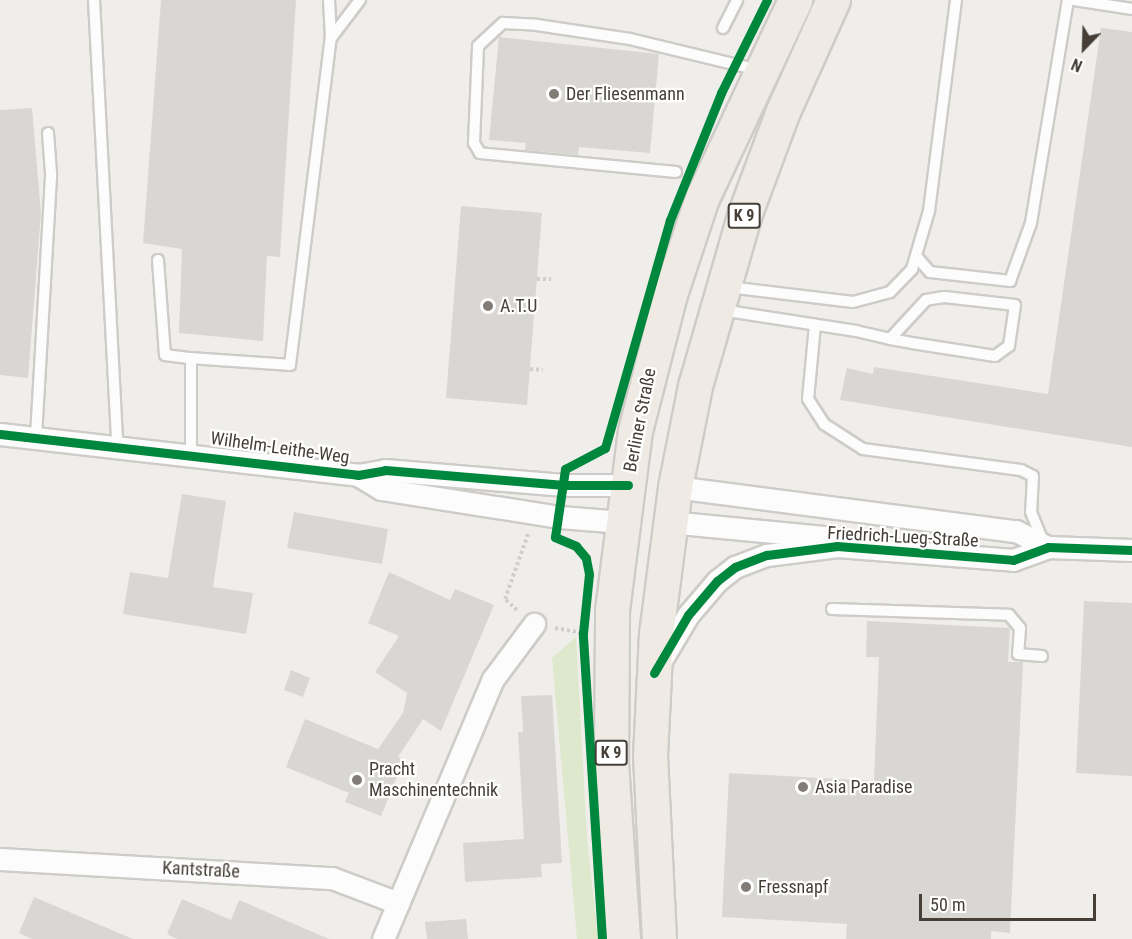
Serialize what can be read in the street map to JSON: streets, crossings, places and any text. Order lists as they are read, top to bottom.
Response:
{
  "streets": {
    "main road": ["K 9", "Berliner Straße", "Wilhelm-Leithe-Weg"],
    "street": ["Friedrich-Lueg-Straße", "Kantstraße"]
  },
  "crossings": [
    ["K 9", "Wilhelm-Leithe-Weg"],
    ["K 9", "Friedrich-Lueg-Straße"],
    ["Berliner Straße", "Wilhelm-Leithe-Weg"],
    ["Wilhelm-Leithe-Weg", "Friedrich-Lueg-Straße"]
  ],
  "places": [
    "Der Fliesenmann",
    "A.T.U",
    "Pracht Maschinentechnik",
    "Asia Paradise",
    "Fressnapf"
  ],
  "scale_bar": "50 m",
  "north": "bottom left"
}
